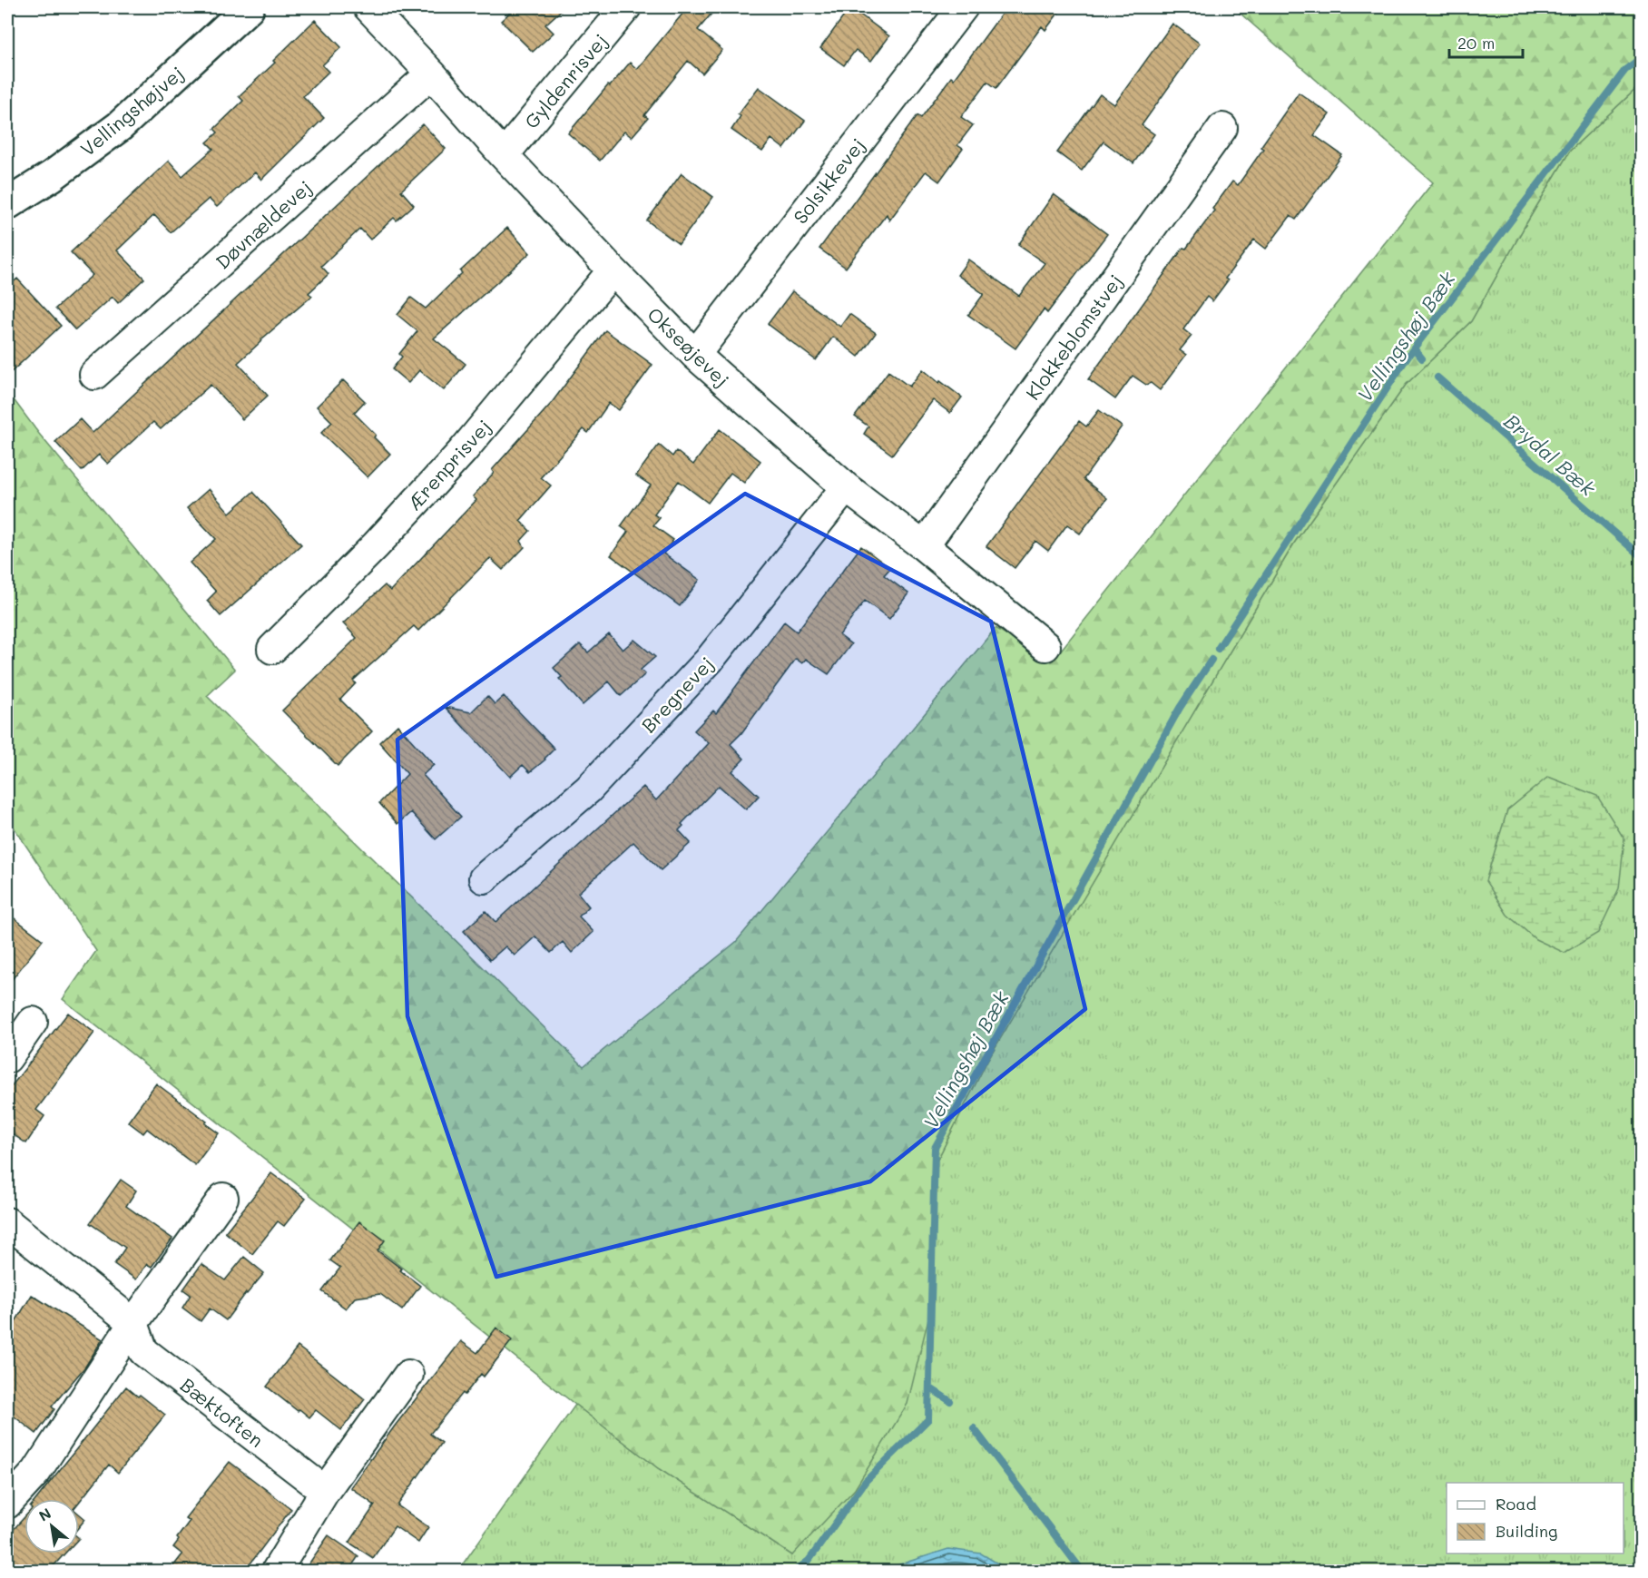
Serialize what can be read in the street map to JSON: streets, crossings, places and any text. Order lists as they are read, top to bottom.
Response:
{
  "streets": {
    "street": [
      "Gyldenrisvej",
      "Vellingshøjvej",
      "Solsikkevej",
      "Døvnældevej",
      "Klokkeblomstvej",
      "Okseøjevej",
      "Ærenprisvej",
      "Bregnevej",
      "Bæktoften"
    ]
  },
  "crossings": [
    ["Gyldenrisvej", "Okseøjevej"],
    ["Solsikkevej", "Okseøjevej"],
    ["Døvnældevej", "Okseøjevej"],
    ["Klokkeblomstvej", "Okseøjevej"],
    ["Okseøjevej", "Ærenprisvej"],
    ["Okseøjevej", "Bregnevej"]
  ],
  "water": ["Vellingshøj Bæk", "Brydal Bæk"],
  "legend": ["Road", "Building"],
  "scale_bar": "20 m",
  "north": "top left"
}
